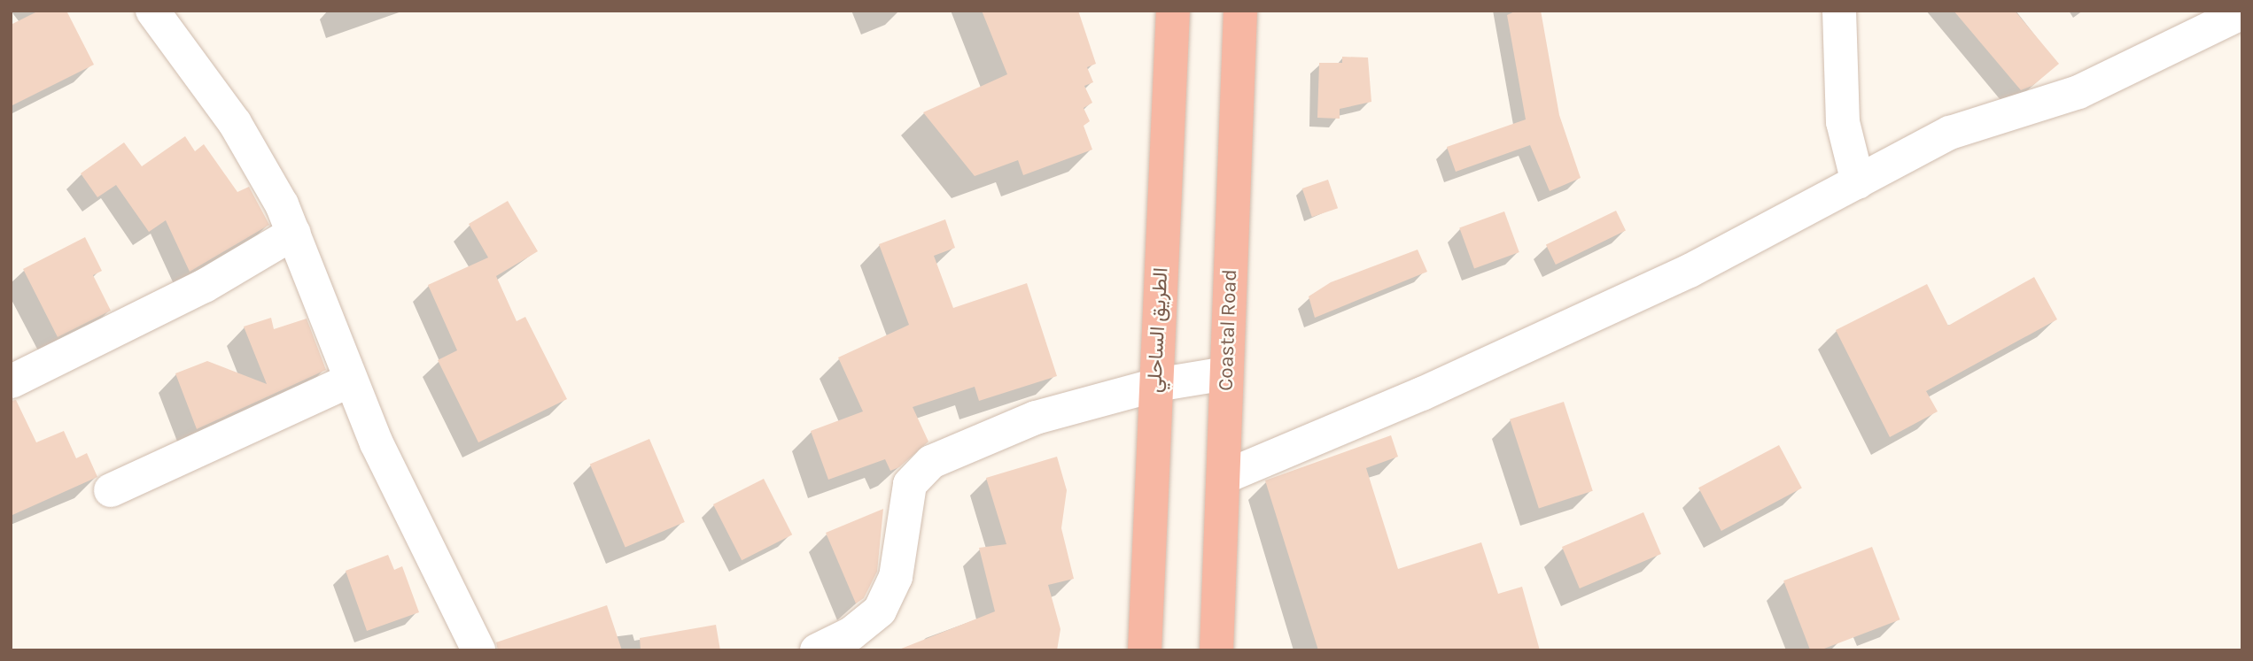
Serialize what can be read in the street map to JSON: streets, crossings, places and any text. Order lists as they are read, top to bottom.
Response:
{
  "streets": {
    "highway": ["الطريق الساحلي", "Coastal Road"]
  }
}
